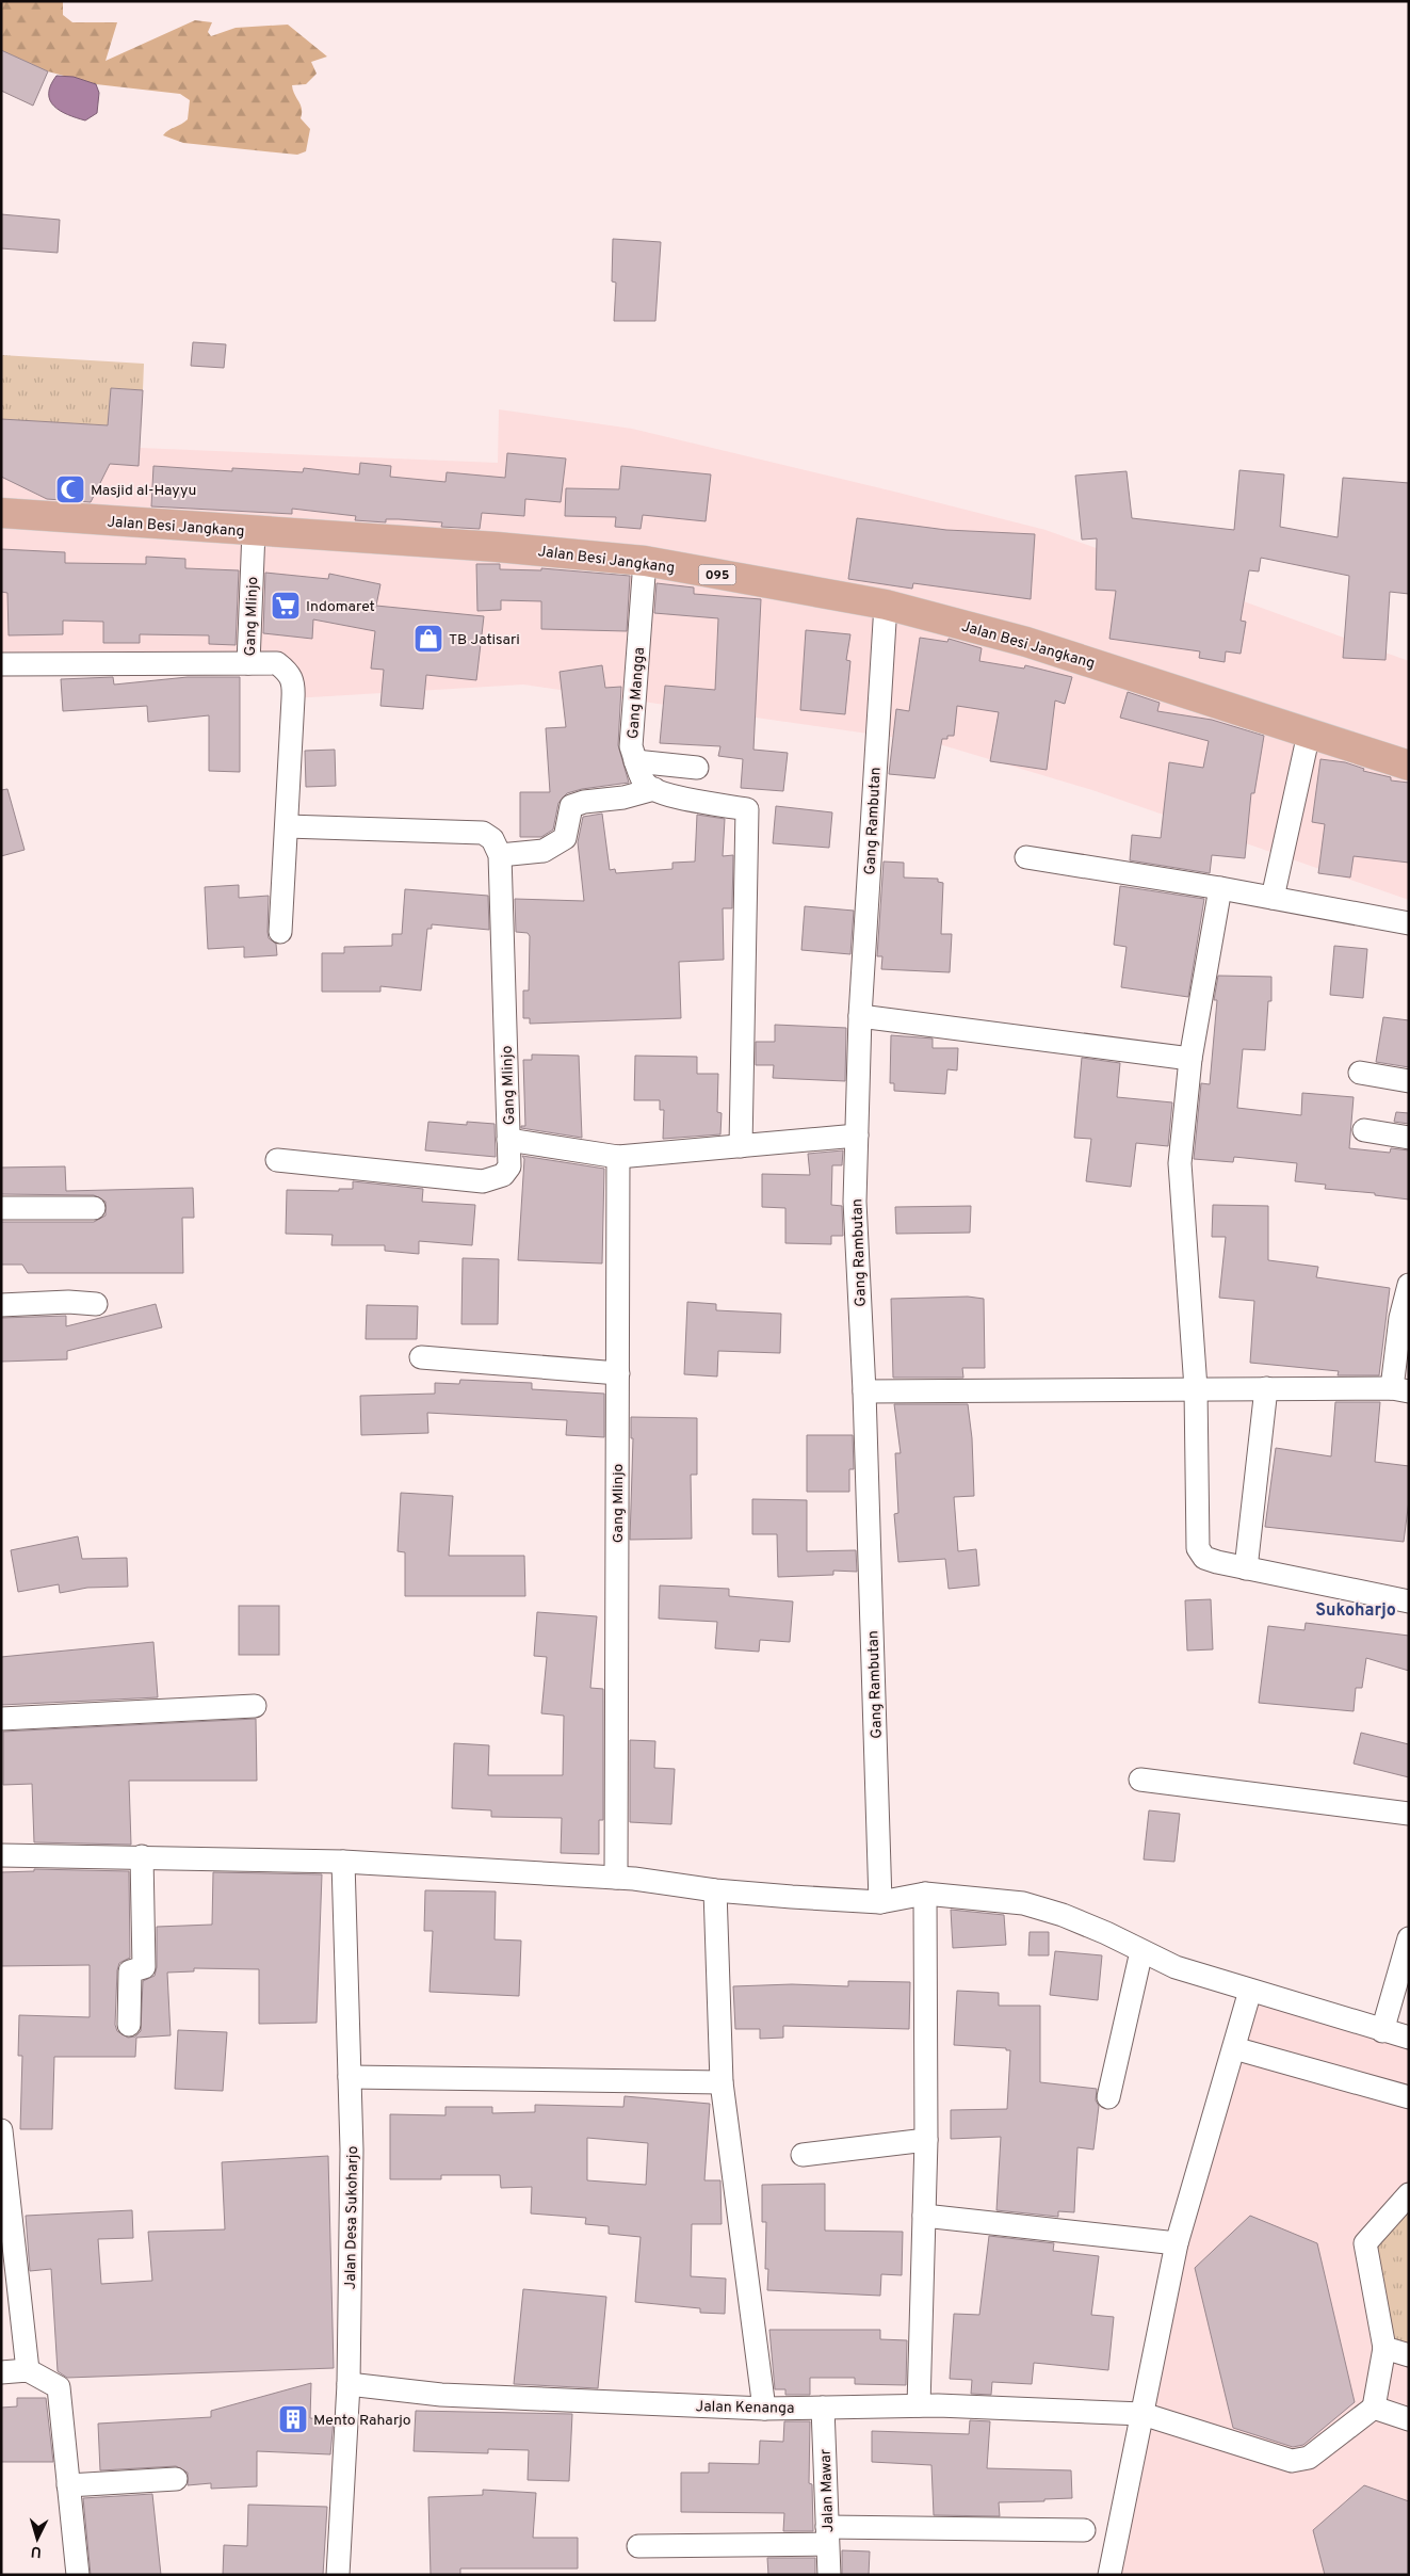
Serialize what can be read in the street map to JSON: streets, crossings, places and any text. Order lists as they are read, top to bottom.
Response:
{
  "streets": {
    "main road": ["Jalan Besi Jangkang", "095"],
    "street": [
      "Gang Mlinjo",
      "Gang Mangga",
      "Gang Rambutan",
      "Jalan Desa Sukoharjo",
      "Jalan Kenanga",
      "Jalan Mawar"
    ]
  },
  "crossings": [
    ["Jalan Besi Jangkang", "Gang Mlinjo"],
    ["Jalan Besi Jangkang", "Gang Mangga"],
    ["Jalan Besi Jangkang", "Gang Rambutan"],
    ["Jalan Desa Sukoharjo", "Jalan Kenanga"],
    ["Jalan Kenanga", "Jalan Mawar"]
  ],
  "districts": ["Sukoharjo"],
  "places": {
    "mosque": ["Masjid al-Hayyu"],
    "supermarket": ["Indomaret"],
    "shop": ["TB Jatisari"],
    "building": ["Mento Raharjo"]
  },
  "north": "bottom"
}
